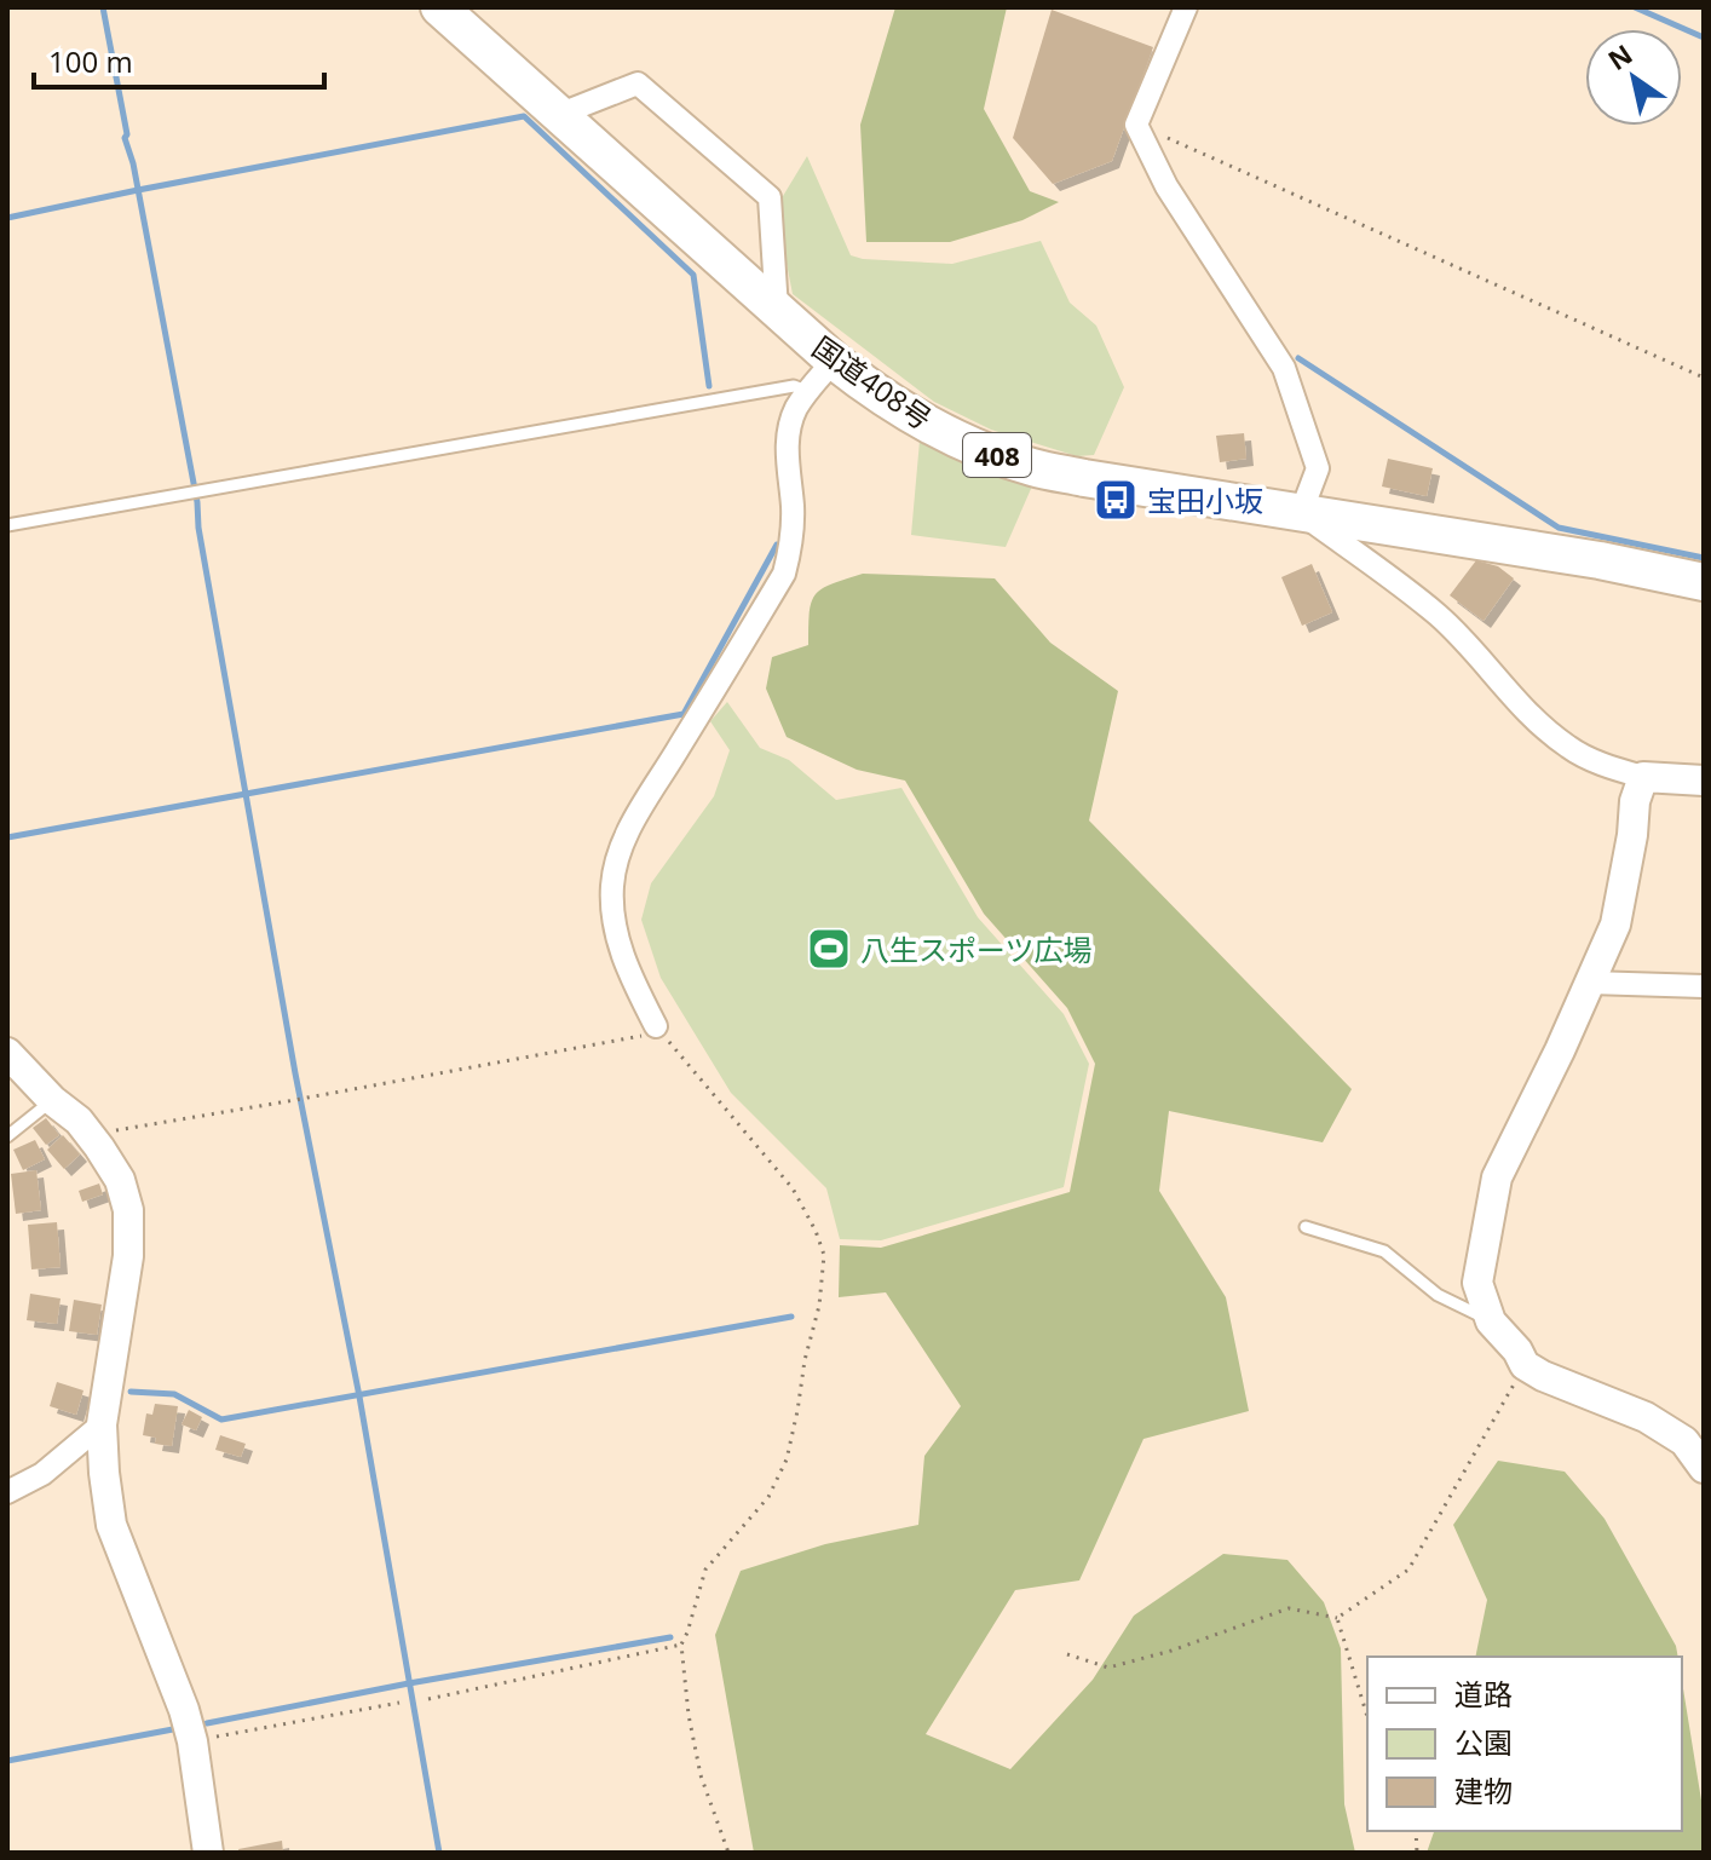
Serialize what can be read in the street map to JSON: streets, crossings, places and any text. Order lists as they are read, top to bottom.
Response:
{
  "streets": {
    "highway": ["国道408号", "408"]
  },
  "places": {
    "bus stop": ["宝田小坂"],
    "sports": ["八生スポーツ広場"]
  },
  "legend": ["道路", "公園", "建物"],
  "scale_bar": "100 m",
  "north": "top left"
}
